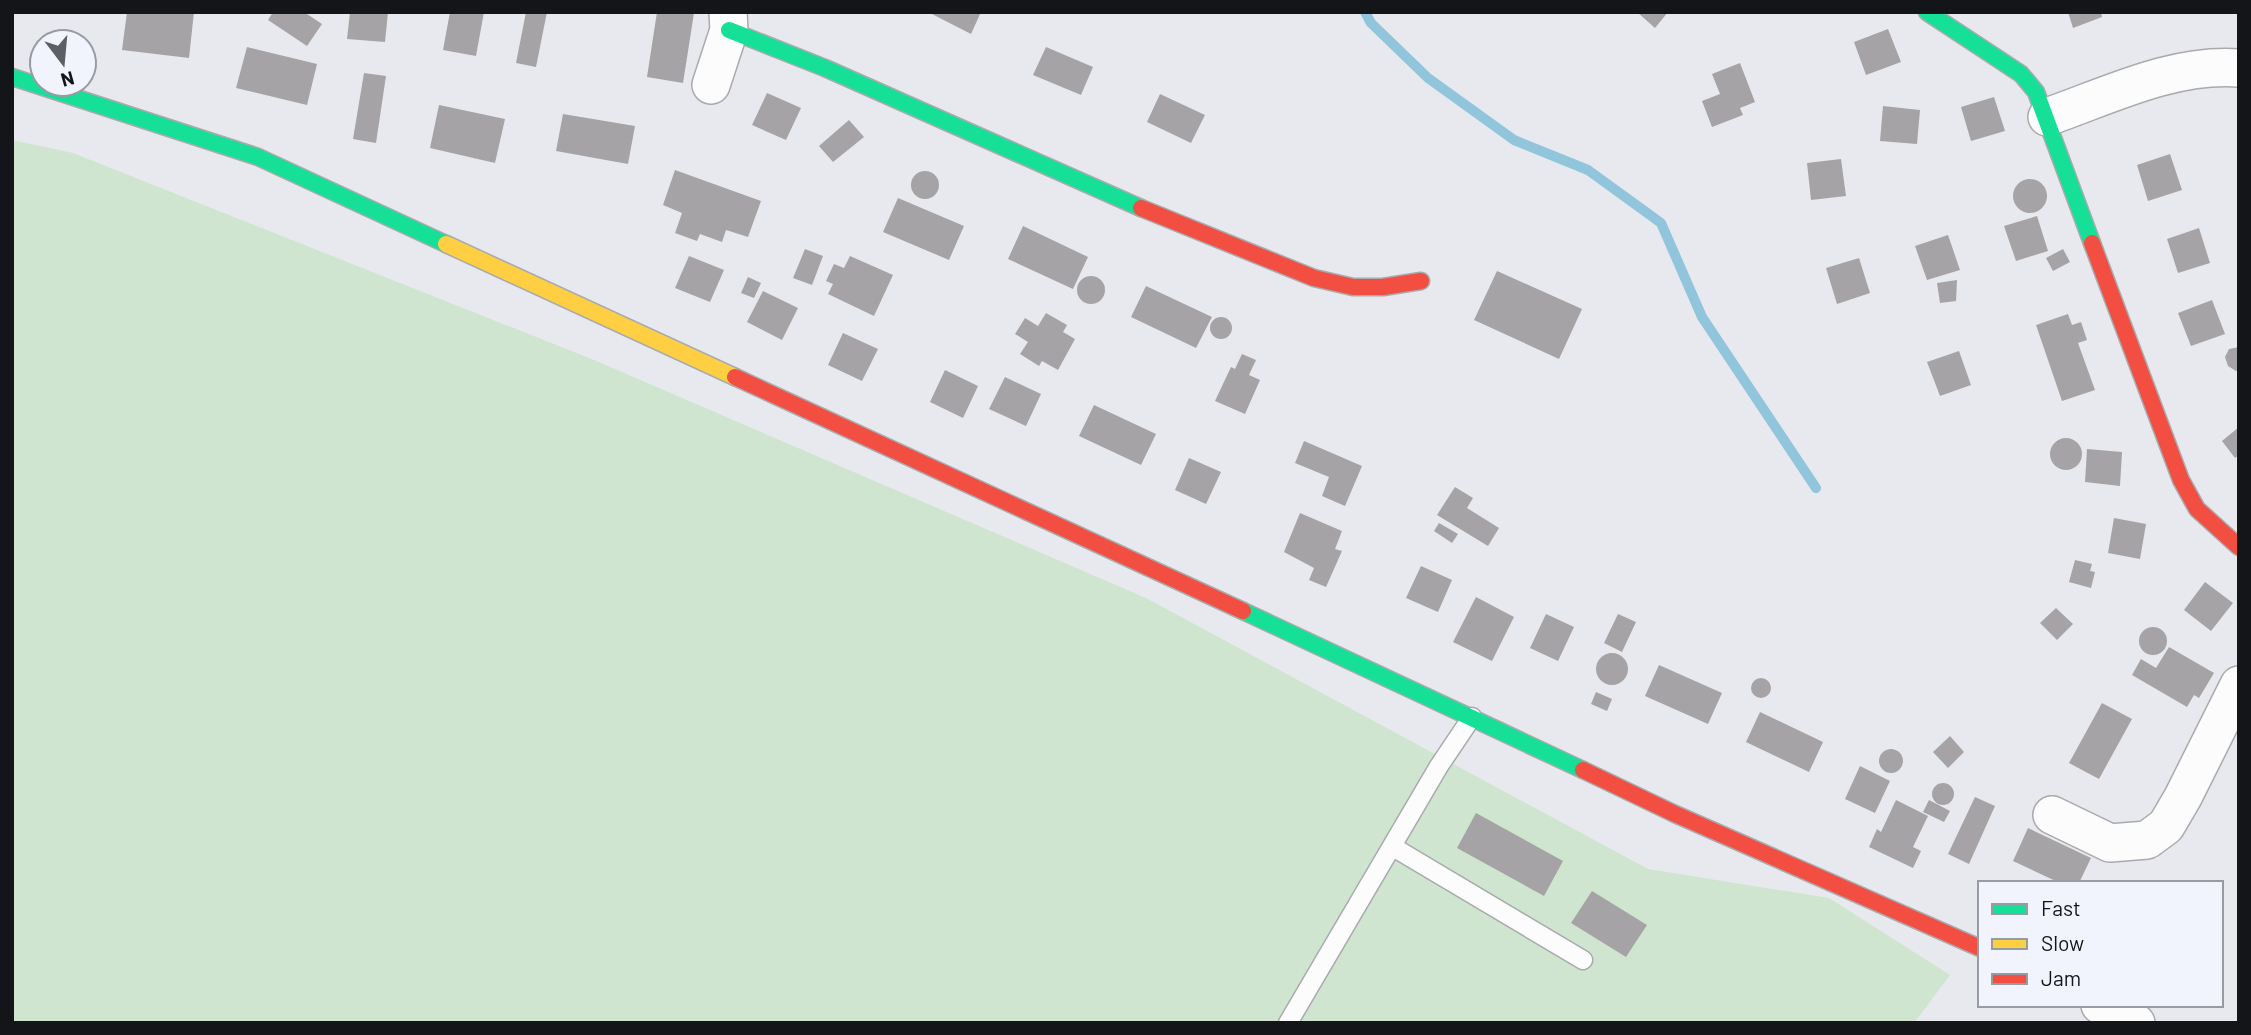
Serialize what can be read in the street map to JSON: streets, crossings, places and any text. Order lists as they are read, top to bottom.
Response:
{
  "legend": ["Fast", "Slow", "Jam"],
  "north": "bottom"
}
